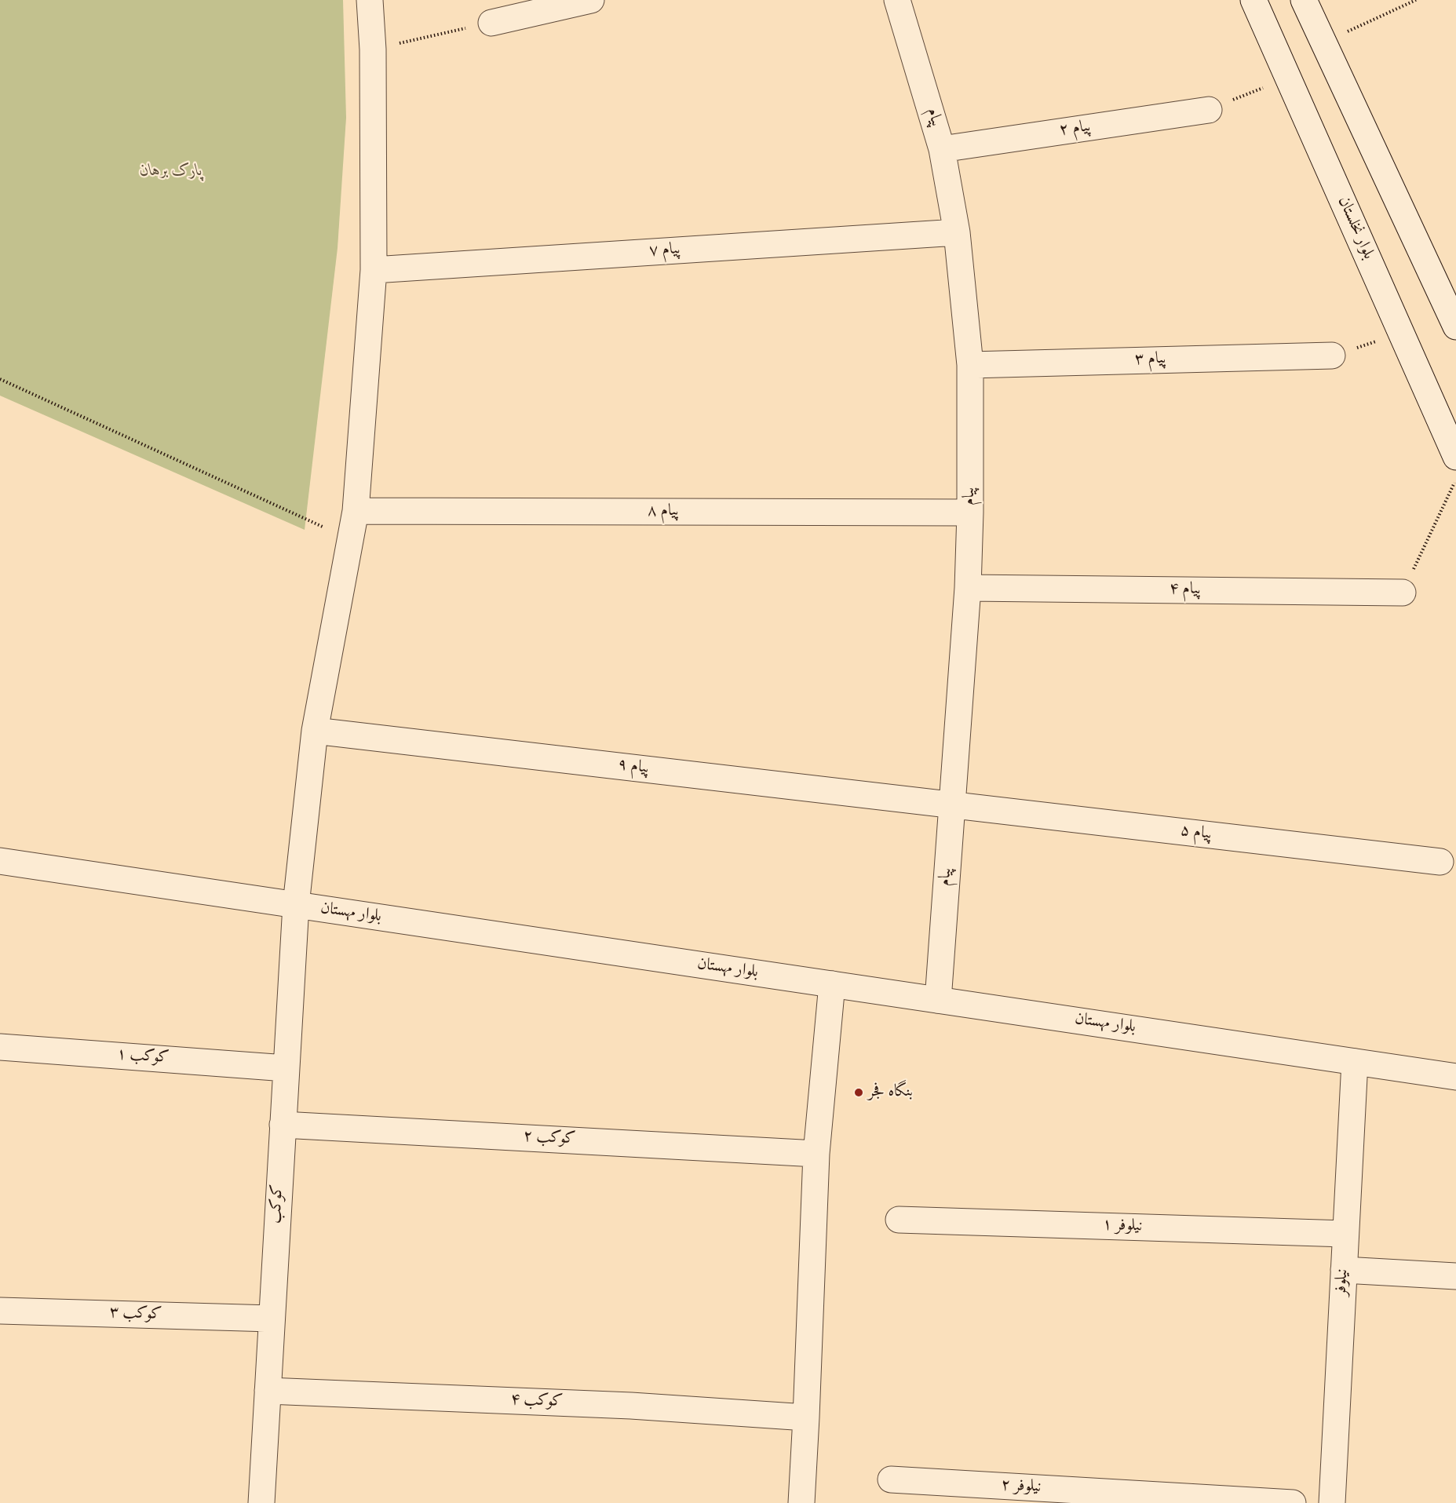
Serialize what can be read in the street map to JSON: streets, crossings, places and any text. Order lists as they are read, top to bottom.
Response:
{
  "streets": {
    "street": [
      "پیام",
      "پیام ۲",
      "بلوار نخلستان",
      "پیام ۷",
      "پیام ۳",
      "پیام ۸",
      "پیام ۴",
      "پیام ۹",
      "پیام ۵",
      "بلوار مهستان",
      "کوکب ۱",
      "کوکب ۲",
      "کوکب",
      "نیلوفر ۱",
      "نیلوفر",
      "کوکب ۳",
      "کوکب ۴",
      "نیلوفر ۲"
    ]
  },
  "crossings": [
    ["پیام", "پیام ۲"],
    ["پیام", "پیام ۷"],
    ["پیام", "پیام ۳"],
    ["پیام", "پیام ۸"],
    ["پیام", "پیام ۴"],
    ["پیام", "پیام ۹"],
    ["پیام", "پیام ۵"],
    ["پیام", "بلوار مهستان"],
    ["پیام ۷", "کوکب"],
    ["پیام ۸", "کوکب"],
    ["پیام ۹", "پیام ۵"],
    ["پیام ۹", "کوکب"],
    ["بلوار مهستان", "کوکب"],
    ["بلوار مهستان", "نیلوفر"],
    ["کوکب ۱", "کوکب"],
    ["کوکب ۲", "کوکب"],
    ["کوکب", "کوکب ۳"],
    ["کوکب", "کوکب ۴"],
    ["نیلوفر ۱", "نیلوفر"]
  ],
  "parks": ["پارک برهان"],
  "places": ["بنگاه فجر"]
}
